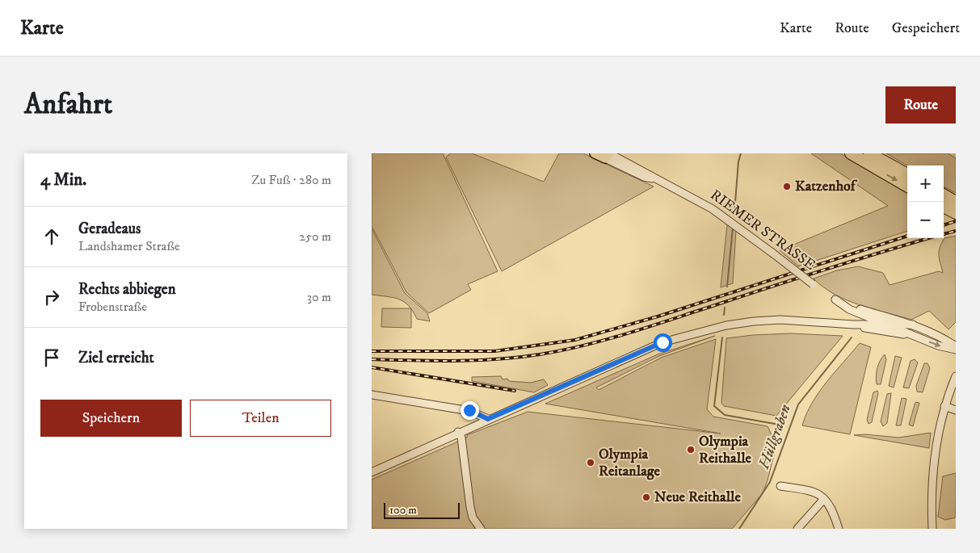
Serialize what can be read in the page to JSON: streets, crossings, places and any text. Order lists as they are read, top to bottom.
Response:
{
  "streets": {
    "street": ["RIEMER STRASSE"]
  },
  "water": ["Hüllgraben"],
  "places": [
    "Katzenhof",
    "Olympia Reithalle",
    "Olympia Reitanlage",
    "Neue Reithalle"
  ],
  "scale_bar": "100 m",
  "page": {
    "header": "Karte",
    "nav": ["Karte", "Route", "Gespeichert"],
    "buttons": [
      "Route",
      ["Speichern", "Teilen"]
    ],
    "title": "Anfahrt",
    "heading": ["4 Min.", "Zu Fuß · 280 m"],
    "map_buttons": ["+", "−"],
    "list": [
      ["Geradeaus", "Landshamer Straße", "250 m"],
      ["Rechts abbiegen", "Frobenstraße", "30 m"],
      "Ziel erreicht"
    ],
    "scale": "100 m"
  }
}
